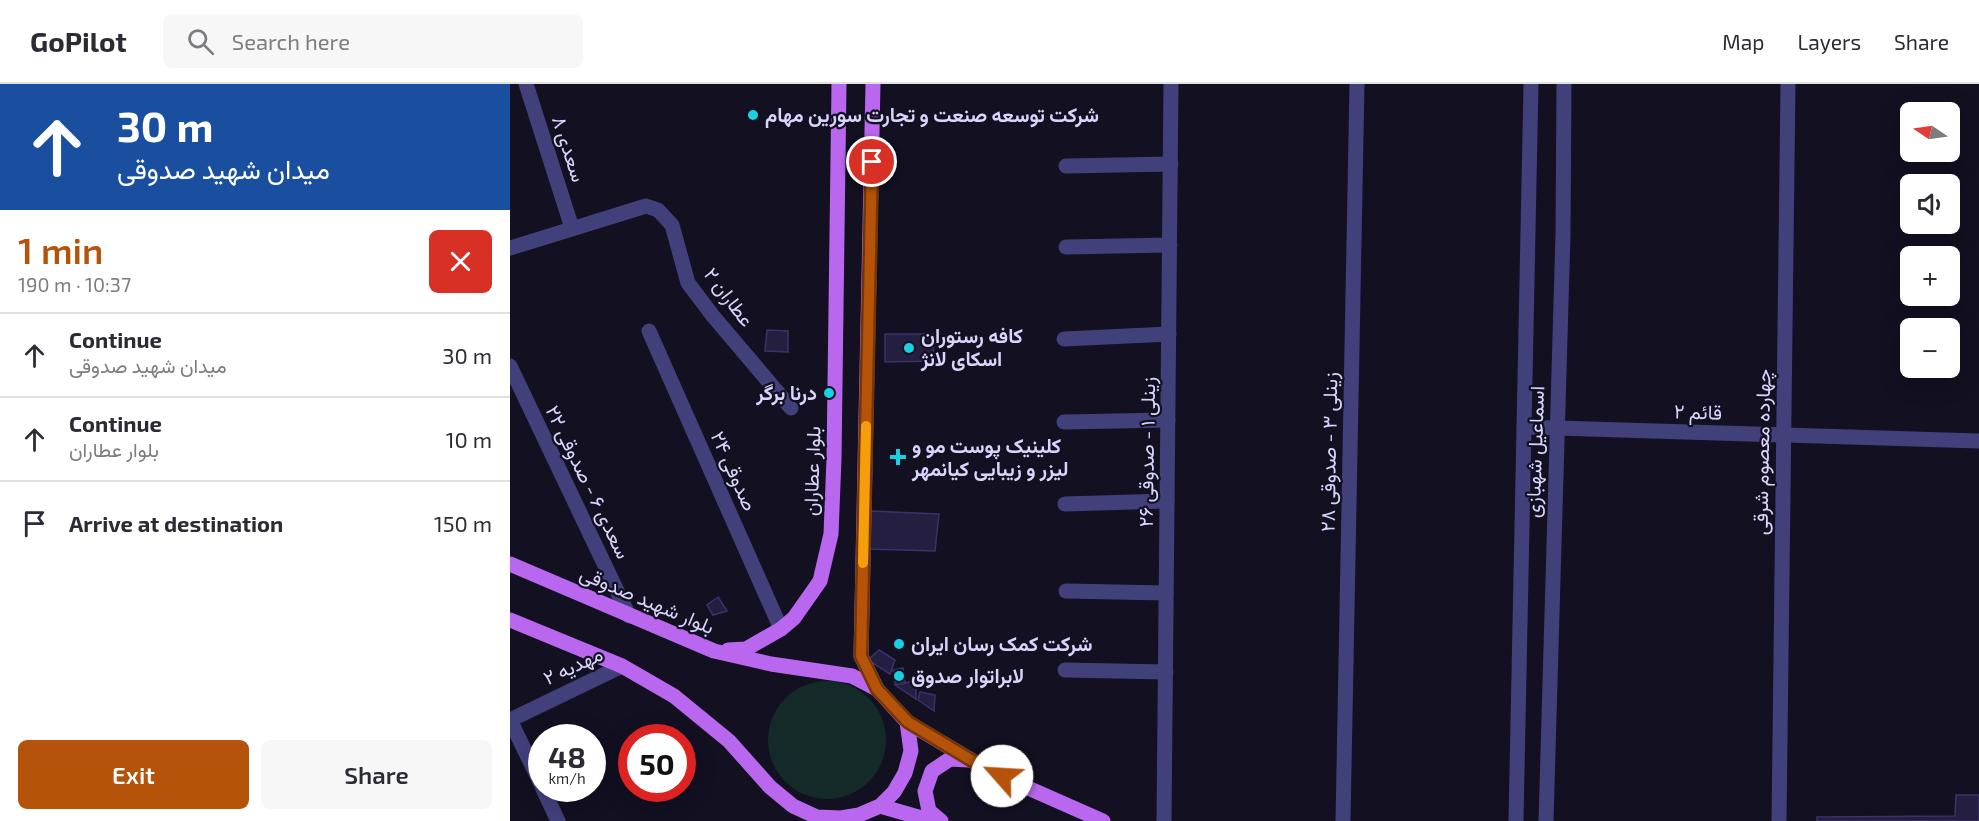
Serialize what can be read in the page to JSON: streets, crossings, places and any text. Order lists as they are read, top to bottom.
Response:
{
  "streets": {
    "main road": ["بلوار عطاران", "بلوار شهید صدوقی"],
    "street": [
      "سعدی ۸",
      "عطاران ۲",
      "قائم ۲",
      "زینلی ۱ - صدوقی ۲۶",
      "زینلی ۳ - صدوقی ۲۸",
      "اسماعیل شهبازی",
      "چهارده معصوم شرقی",
      "صدوقی ۲۴",
      "سعدی ۶ - صدوقی ۲۲",
      "مهدیه ۲"
    ]
  },
  "crossings": [
    ["سعدی ۸", "عطاران ۲"],
    ["قائم ۲", "اسماعیل شهبازی"],
    ["قائم ۲", "چهارده معصوم شرقی"],
    ["صدوقی ۲۴", "بلوار عطاران"],
    ["بلوار عطاران", "بلوار شهید صدوقی"],
    ["سعدی ۶ - صدوقی ۲۲", "بلوار شهید صدوقی"]
  ],
  "places": {
    "other": [
      "شرکت توسعه صنعت و تجارت سورین مهام",
      "کافه رستوران اسکای لانژ",
      "درنا برگر",
      "شرکت کمک رسان ایران",
      "لابراتوار صدوق"
    ],
    "health": ["کلینیک پوست مو و لیزر و زیبایی کیانمهر"]
  },
  "north": "left",
  "page": {
    "header": "GoPilot",
    "search": "Search here",
    "nav": ["Map", "Layers", "Share"],
    "turn": ["30 m", "میدان شهید صدوقی"],
    "map_buttons": ["+", "−"],
    "heading": ["1 min", "190 m · 10:37"],
    "list": [
      {
        "name": "Continue",
        "note": "میدان شهید صدوقی",
        "value": "30 m"
      },
      {
        "name": "Continue",
        "note": "بلوار عطاران",
        "value": "10 m"
      },
      {
        "name": "Arrive at destination",
        "value": "150 m"
      }
    ],
    "speed": "48 km/h",
    "limit": "50",
    "buttons": ["Exit", "Share"]
  }
}
